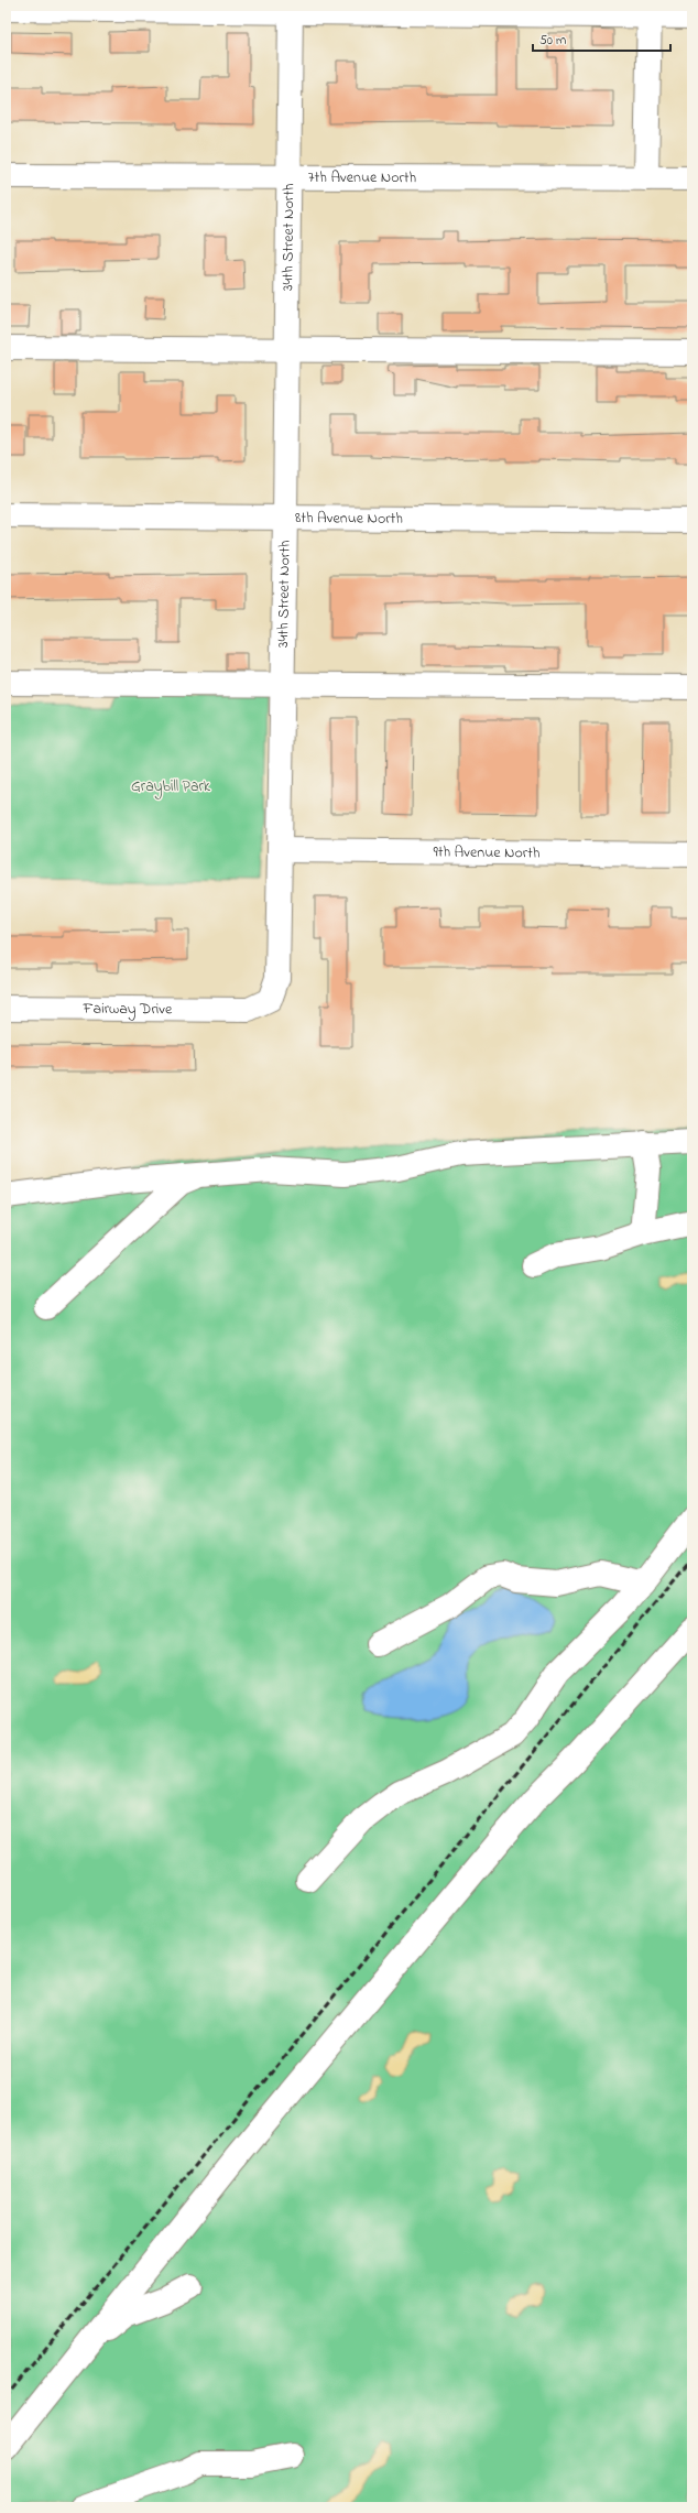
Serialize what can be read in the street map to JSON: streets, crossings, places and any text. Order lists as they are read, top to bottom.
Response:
{
  "streets": {
    "street": [
      "7th Avenue North",
      "34th Street North",
      "8th Avenue North",
      "9th Avenue North",
      "Fairway Drive"
    ]
  },
  "crossings": [
    ["7th Avenue North", "34th Street North"],
    ["34th Street North", "8th Avenue North"],
    ["34th Street North", "9th Avenue North"],
    ["34th Street North", "Fairway Drive"]
  ],
  "parks": ["Graybill Park"],
  "scale_bar": "50 m"
}
